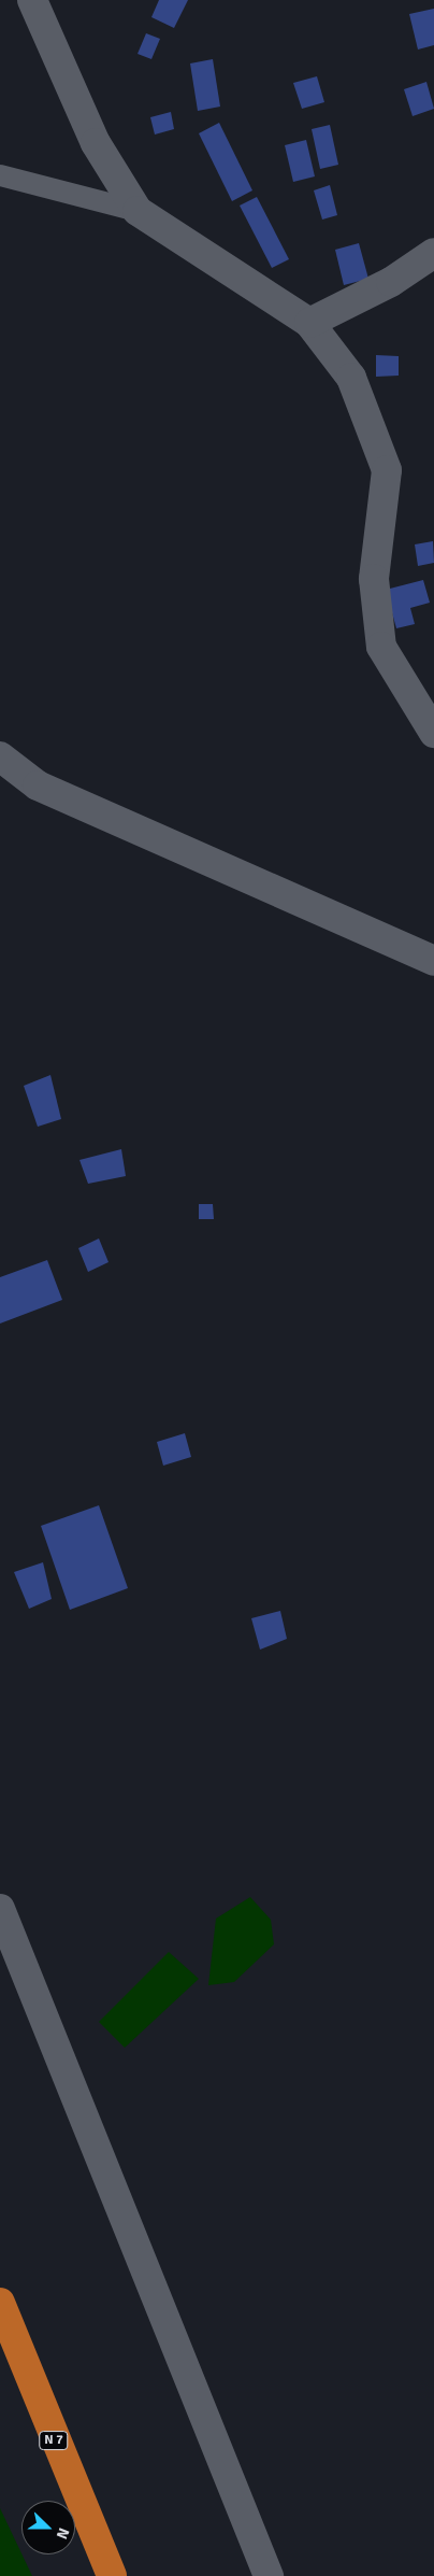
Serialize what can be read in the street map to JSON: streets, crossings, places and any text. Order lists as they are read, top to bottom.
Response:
{
  "streets": {
    "highway": ["N 7"]
  },
  "north": "right"
}
